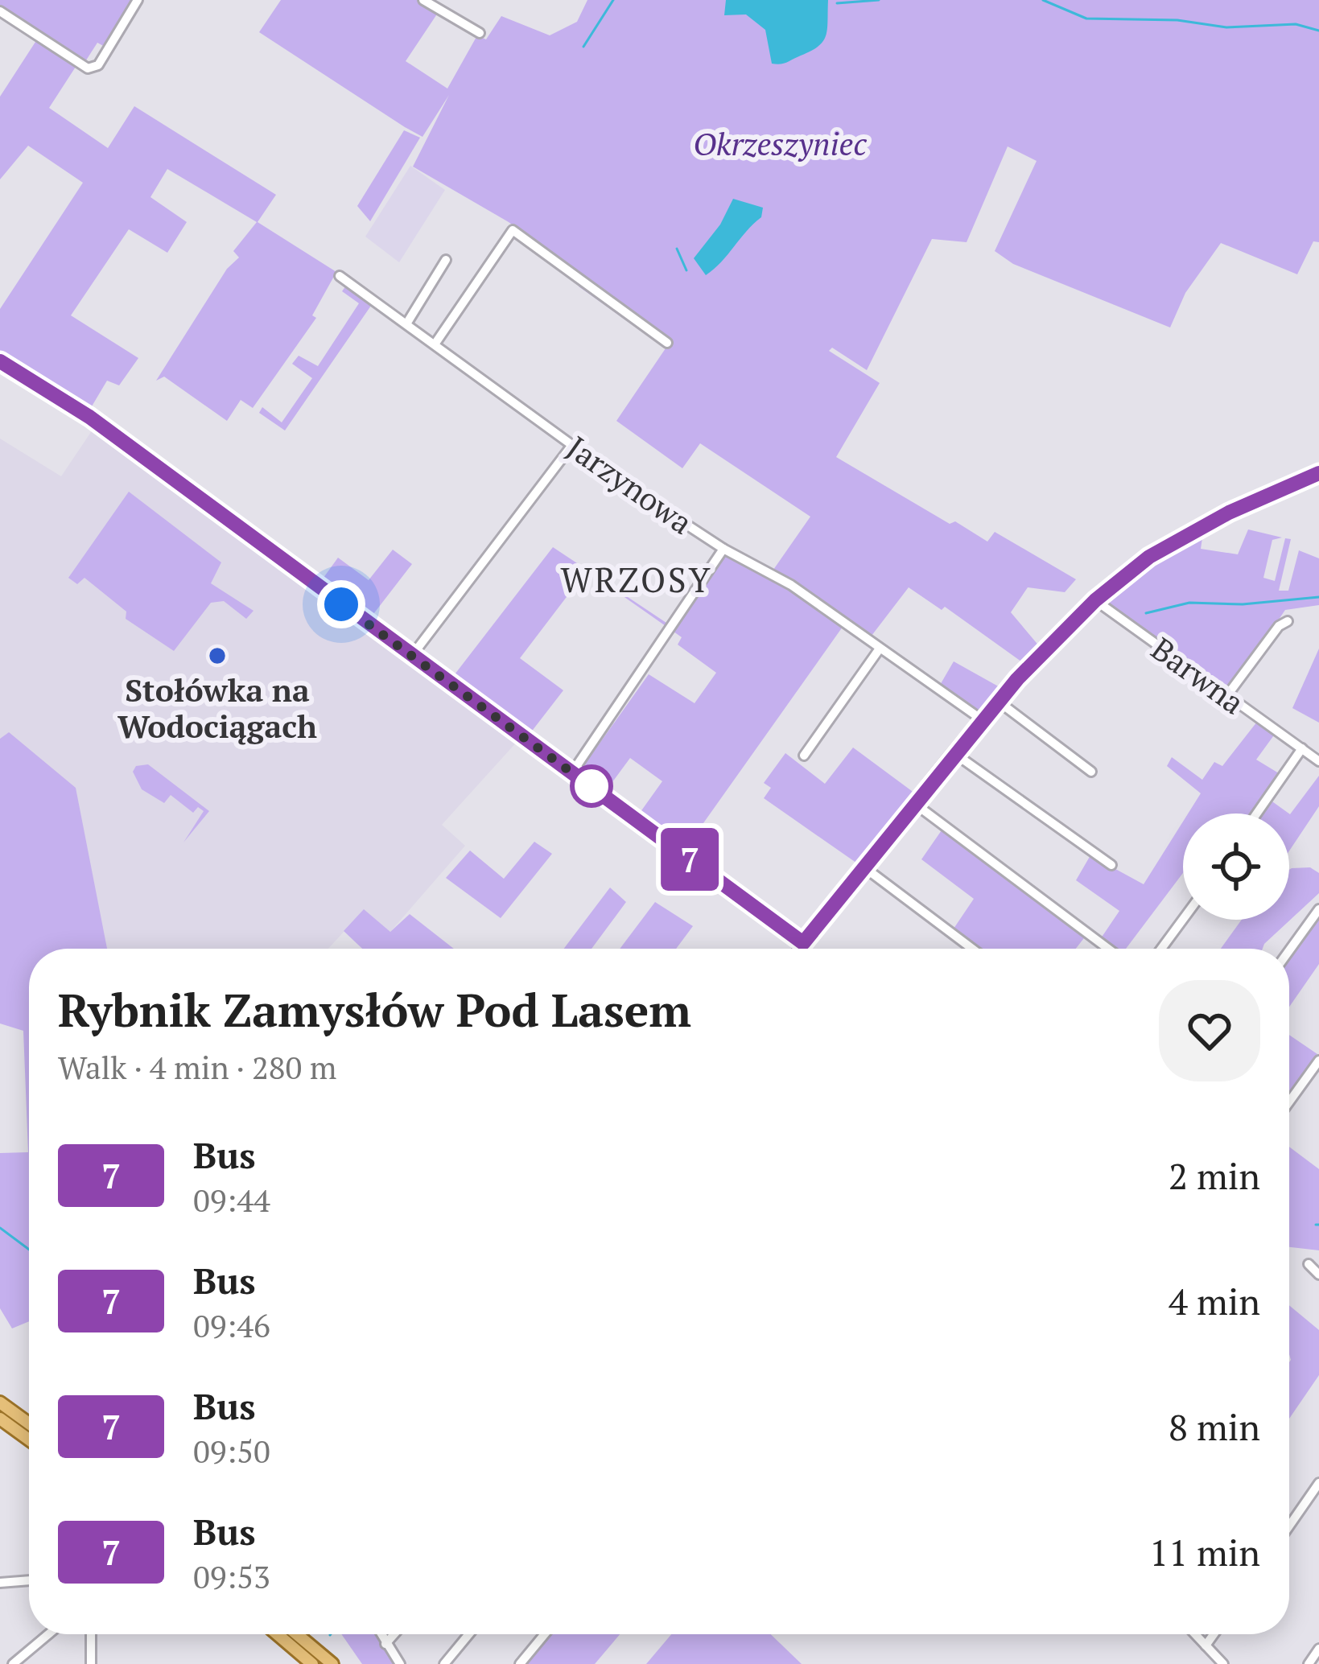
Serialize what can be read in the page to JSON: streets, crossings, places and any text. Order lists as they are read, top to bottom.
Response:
{
  "streets": {
    "street": ["Jarzynowa", "Barwna"]
  },
  "districts": ["WRZOSY"],
  "parks": ["Okrzeszyniec"],
  "places": ["Stołówka na Wodociągach"],
  "lines": ["bus line 7"],
  "page": {
    "on_map": "7",
    "heading": ["Rybnik Zamysłów Pod Lasem", "Walk · 4 min · 280 m"],
    "list": [
      {
        "mark": "7",
        "name": "Bus",
        "note": "09:44",
        "value": "2 min"
      },
      {
        "mark": "7",
        "name": "Bus",
        "note": "09:46",
        "value": "4 min"
      },
      {
        "mark": "7",
        "name": "Bus",
        "note": "09:50",
        "value": "8 min"
      },
      {
        "mark": "7",
        "name": "Bus",
        "note": "09:53",
        "value": "11 min"
      }
    ]
  }
}
